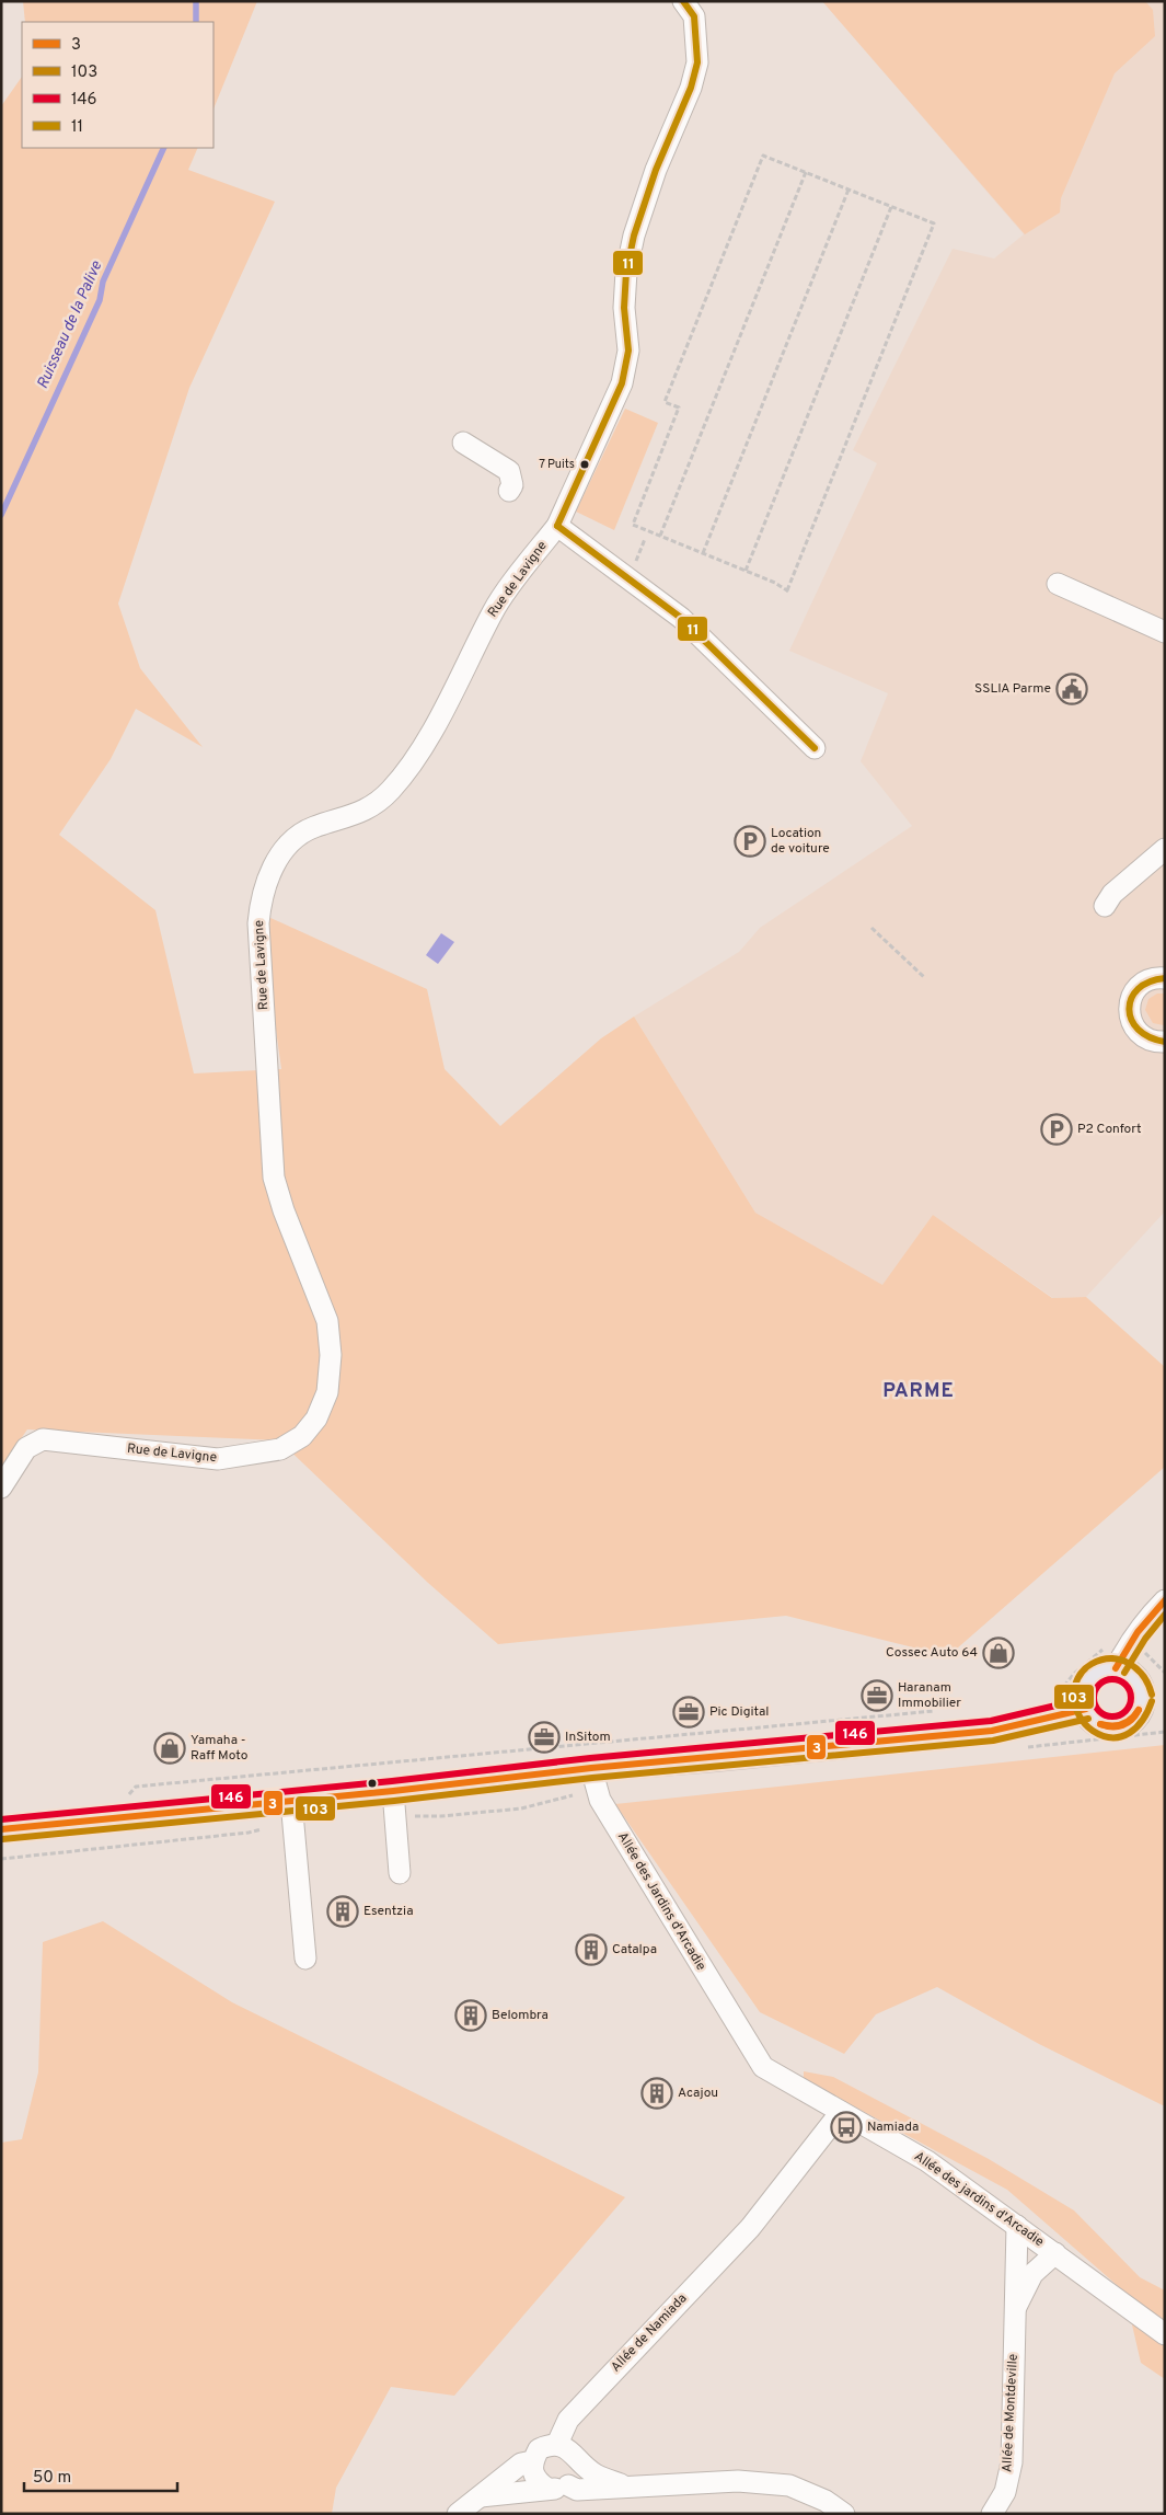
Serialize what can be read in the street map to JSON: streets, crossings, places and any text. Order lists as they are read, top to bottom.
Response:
{
  "streets": {
    "street": [
      "Rue de Lavigne",
      "Allée des Jardins d'Arcadie",
      "Allée des jardins d'Arcadie",
      "Allée de Namiada",
      "Allée de Montdeville"
    ]
  },
  "crossings": [
    ["Allée des Jardins d'Arcadie", "Allée des jardins d'Arcadie"],
    ["Allée des jardins d'Arcadie", "Allée de Namiada"],
    ["Allée des jardins d'Arcadie", "Allée de Montdeville"]
  ],
  "districts": ["PARME"],
  "water": ["Ruisseau de la Palive"],
  "places": {
    "other": ["7 Puits"],
    "public building": ["SSLIA Parme"],
    "parking": ["Location de voiture", "P2 Confort"],
    "shop": ["Cossec Auto 64", "Yamaha - Raff Moto"],
    "office": ["Haranam Immobilier", "Pic Digital", "InSitom"],
    "building": [
      "Esentzia",
      "Catalpa",
      "Belombra",
      "Acajou"
    ],
    "bus stop": ["Namiada"]
  },
  "lines": [
    "transit line 11",
    "transit line 3",
    "transit line 103",
    "transit line 146"
  ],
  "legend": [
    "3",
    "103",
    "146",
    "11"
  ],
  "scale_bar": "50 m"
}
